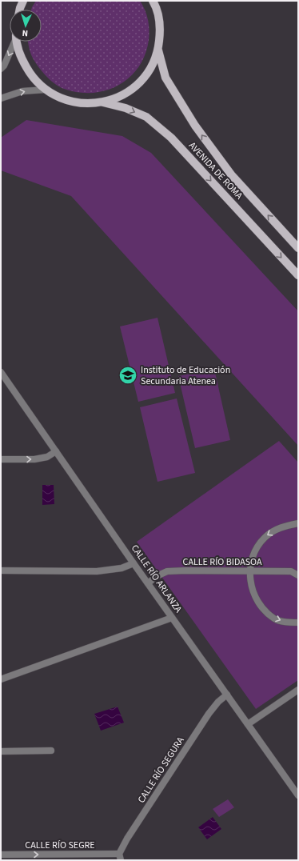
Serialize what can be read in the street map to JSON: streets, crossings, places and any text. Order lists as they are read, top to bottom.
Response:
{
  "streets": {
    "main road": ["AVENIDA DE ROMA"],
    "street": [
      "CALLE RÍO BIDASOA",
      "CALLE RÍO ARLANZA",
      "CALLE RÍO SEGURA",
      "CALLE RÍO SEGRE"
    ]
  },
  "crossings": [
    ["CALLE RÍO BIDASOA", "CALLE RÍO ARLANZA"],
    ["CALLE RÍO ARLANZA", "CALLE RÍO SEGURA"],
    ["CALLE RÍO SEGURA", "CALLE RÍO SEGRE"]
  ],
  "one_way": ["CALLE RÍO SEGRE"],
  "places": {
    "school or university": ["Instituto de Educación Secundaria Atenea"]
  },
  "north": "bottom"
}
